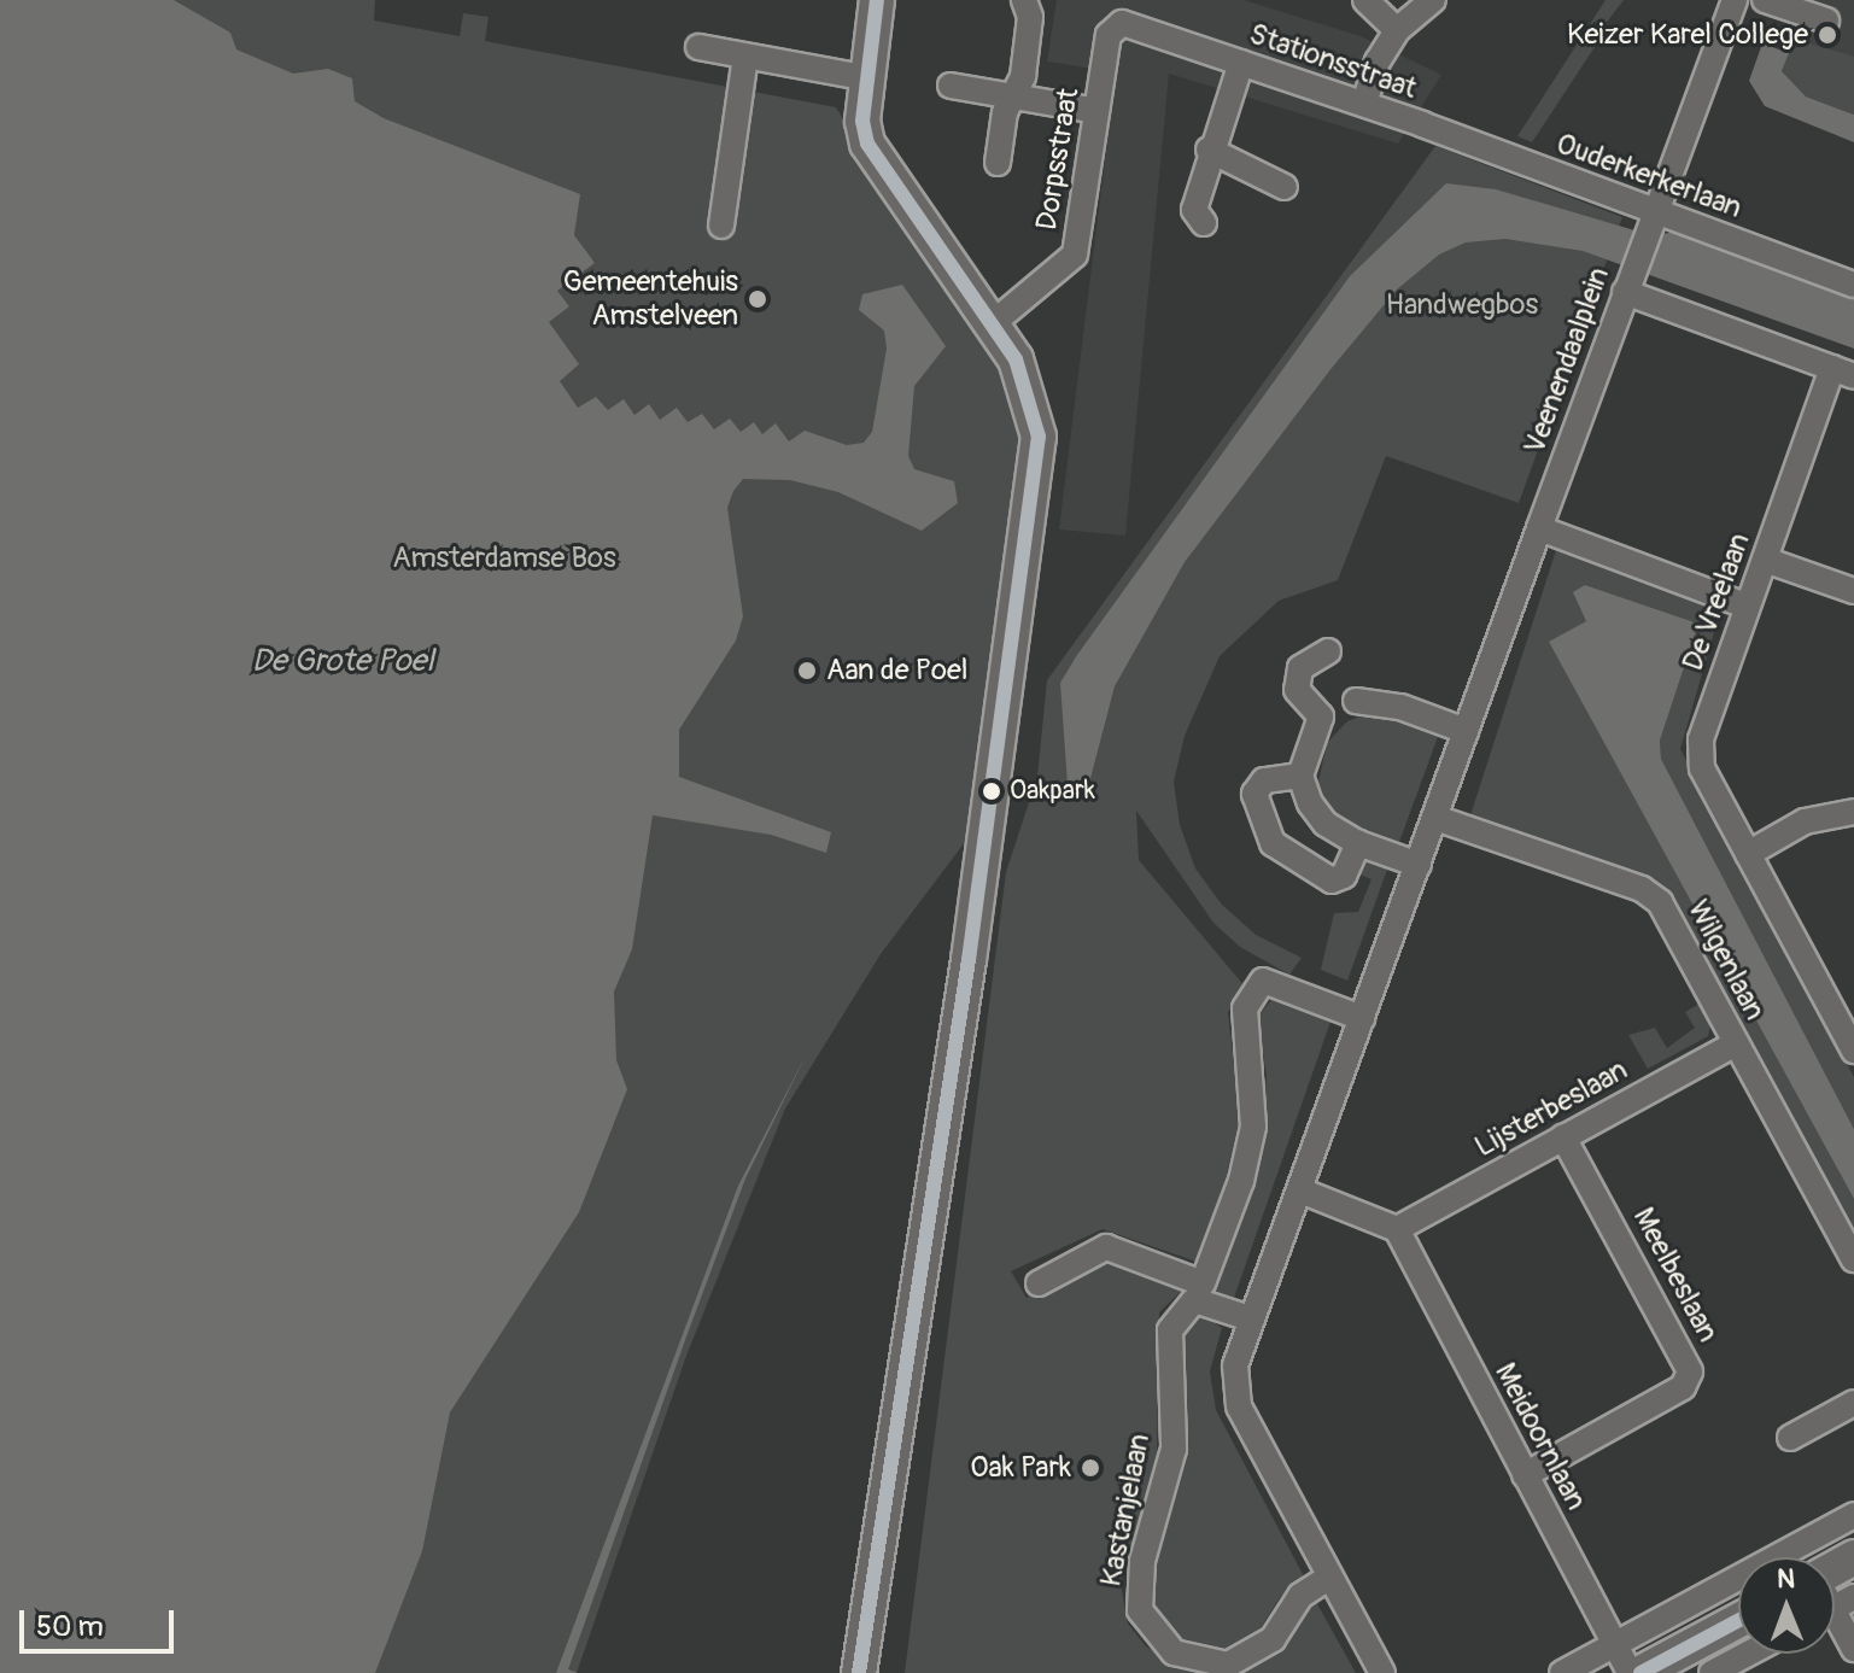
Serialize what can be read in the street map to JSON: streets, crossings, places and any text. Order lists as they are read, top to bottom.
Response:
{
  "streets": {
    "street": [
      "Stationsstraat",
      "Dorpsstraat",
      "Ouderkerkerlaan",
      "Veenendaalplein",
      "De Vreelaan",
      "Wilgenlaan",
      "Lijsterbeslaan",
      "Meelbeslaan",
      "Meidoornlaan",
      "Kastanjelaan"
    ]
  },
  "crossings": [
    ["Stationsstraat", "Dorpsstraat"],
    ["Stationsstraat", "Ouderkerkerlaan"],
    ["Ouderkerkerlaan", "Veenendaalplein"],
    ["Wilgenlaan", "Lijsterbeslaan"],
    ["Lijsterbeslaan", "Meelbeslaan"],
    ["Lijsterbeslaan", "Meidoornlaan"],
    ["Meelbeslaan", "Meidoornlaan"]
  ],
  "water": ["De Grote Poel"],
  "parks": ["Handwegbos", "Amsterdamse Bos"],
  "places": [
    "Keizer Karel College",
    "Gemeentehuis Amstelveen",
    "Aan de Poel",
    "Oakpark",
    "Oak Park"
  ],
  "scale_bar": "50 m",
  "north": "top"
}
